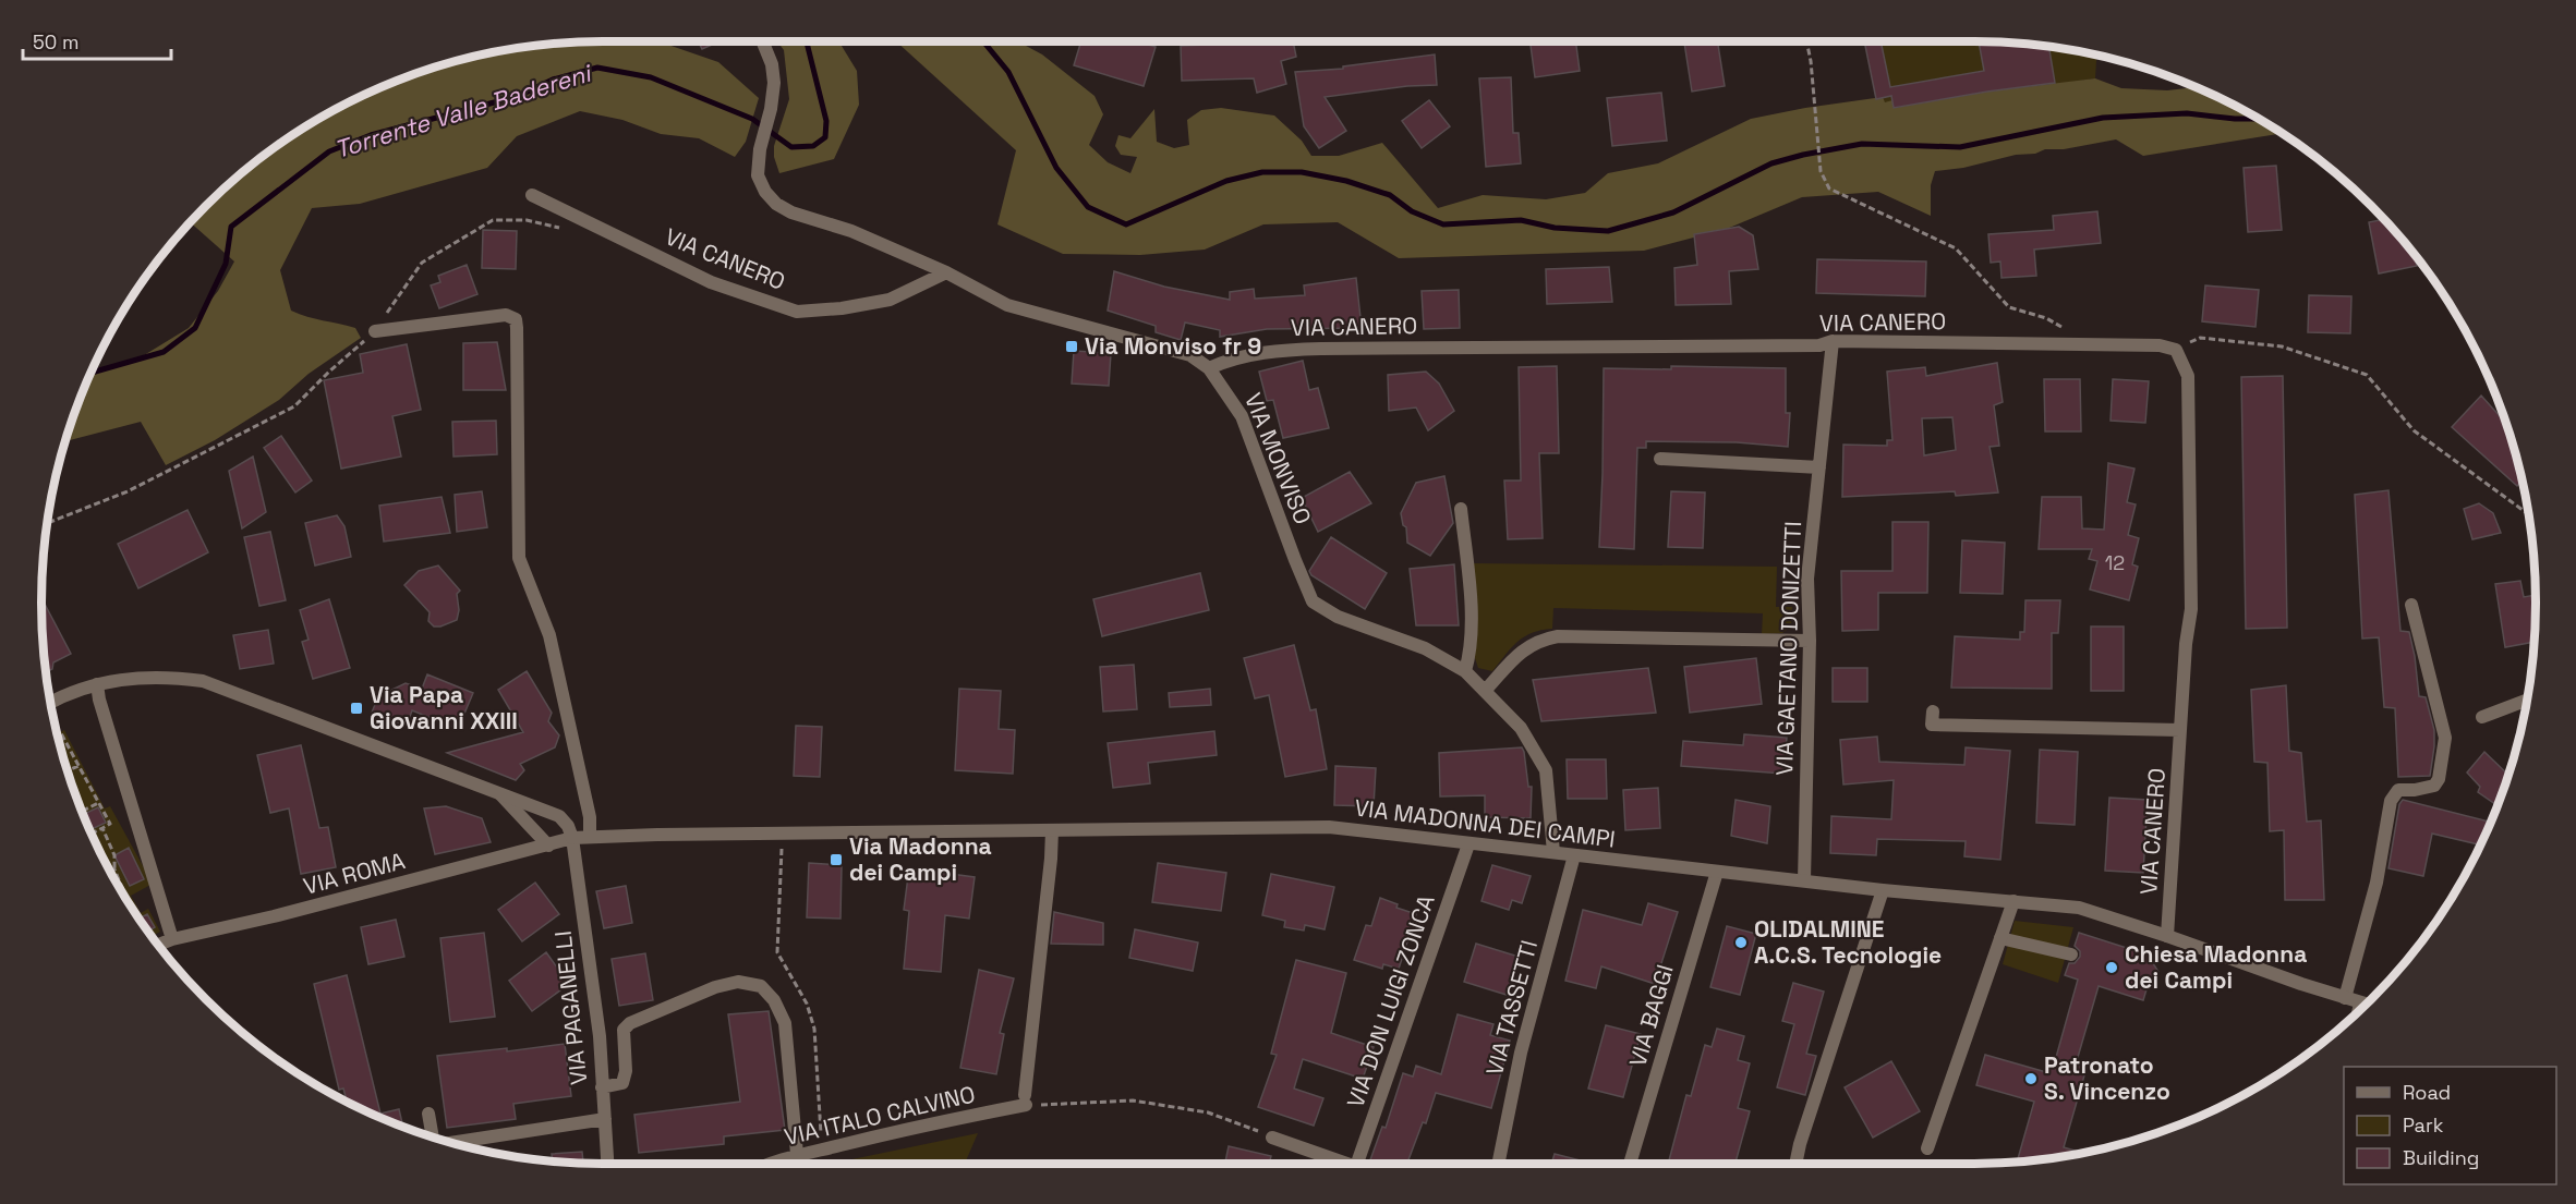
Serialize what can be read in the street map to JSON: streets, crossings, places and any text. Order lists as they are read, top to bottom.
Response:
{
  "streets": {
    "street": [
      "VIA CANERO",
      "VIA MONVISO",
      "VIA GAETANO DONIZETTI",
      "VIA MADONNA DEI CAMPI",
      "VIA ROMA",
      "VIA DON LUIGI ZONCA",
      "VIA PAGANELLI",
      "VIA TASSETTI",
      "VIA BAGGI",
      "VIA ITALO CALVINO"
    ]
  },
  "crossings": [
    ["VIA CANERO", "VIA MONVISO"],
    ["VIA CANERO", "VIA GAETANO DONIZETTI"],
    ["VIA CANERO", "VIA MADONNA DEI CAMPI"],
    ["VIA MONVISO", "VIA MADONNA DEI CAMPI"],
    ["VIA GAETANO DONIZETTI", "VIA MADONNA DEI CAMPI"],
    ["VIA MADONNA DEI CAMPI", "VIA ROMA"],
    ["VIA MADONNA DEI CAMPI", "VIA DON LUIGI ZONCA"],
    ["VIA MADONNA DEI CAMPI", "VIA PAGANELLI"],
    ["VIA MADONNA DEI CAMPI", "VIA TASSETTI"],
    ["VIA MADONNA DEI CAMPI", "VIA BAGGI"],
    ["VIA ROMA", "VIA PAGANELLI"]
  ],
  "water": ["Torrente Valle Badereni"],
  "places": {
    "transit": ["Via Monviso fr 9", "Via Papa Giovanni XXIII", "Via Madonna dei Campi"],
    "other": ["OLIDALMINE A.C.S. Tecnologie", "Chiesa Madonna dei Campi", "Patronato S. Vincenzo"]
  },
  "house_numbers": ["12"],
  "legend": ["Road", "Park", "Building"],
  "scale_bar": "50 m"
}
